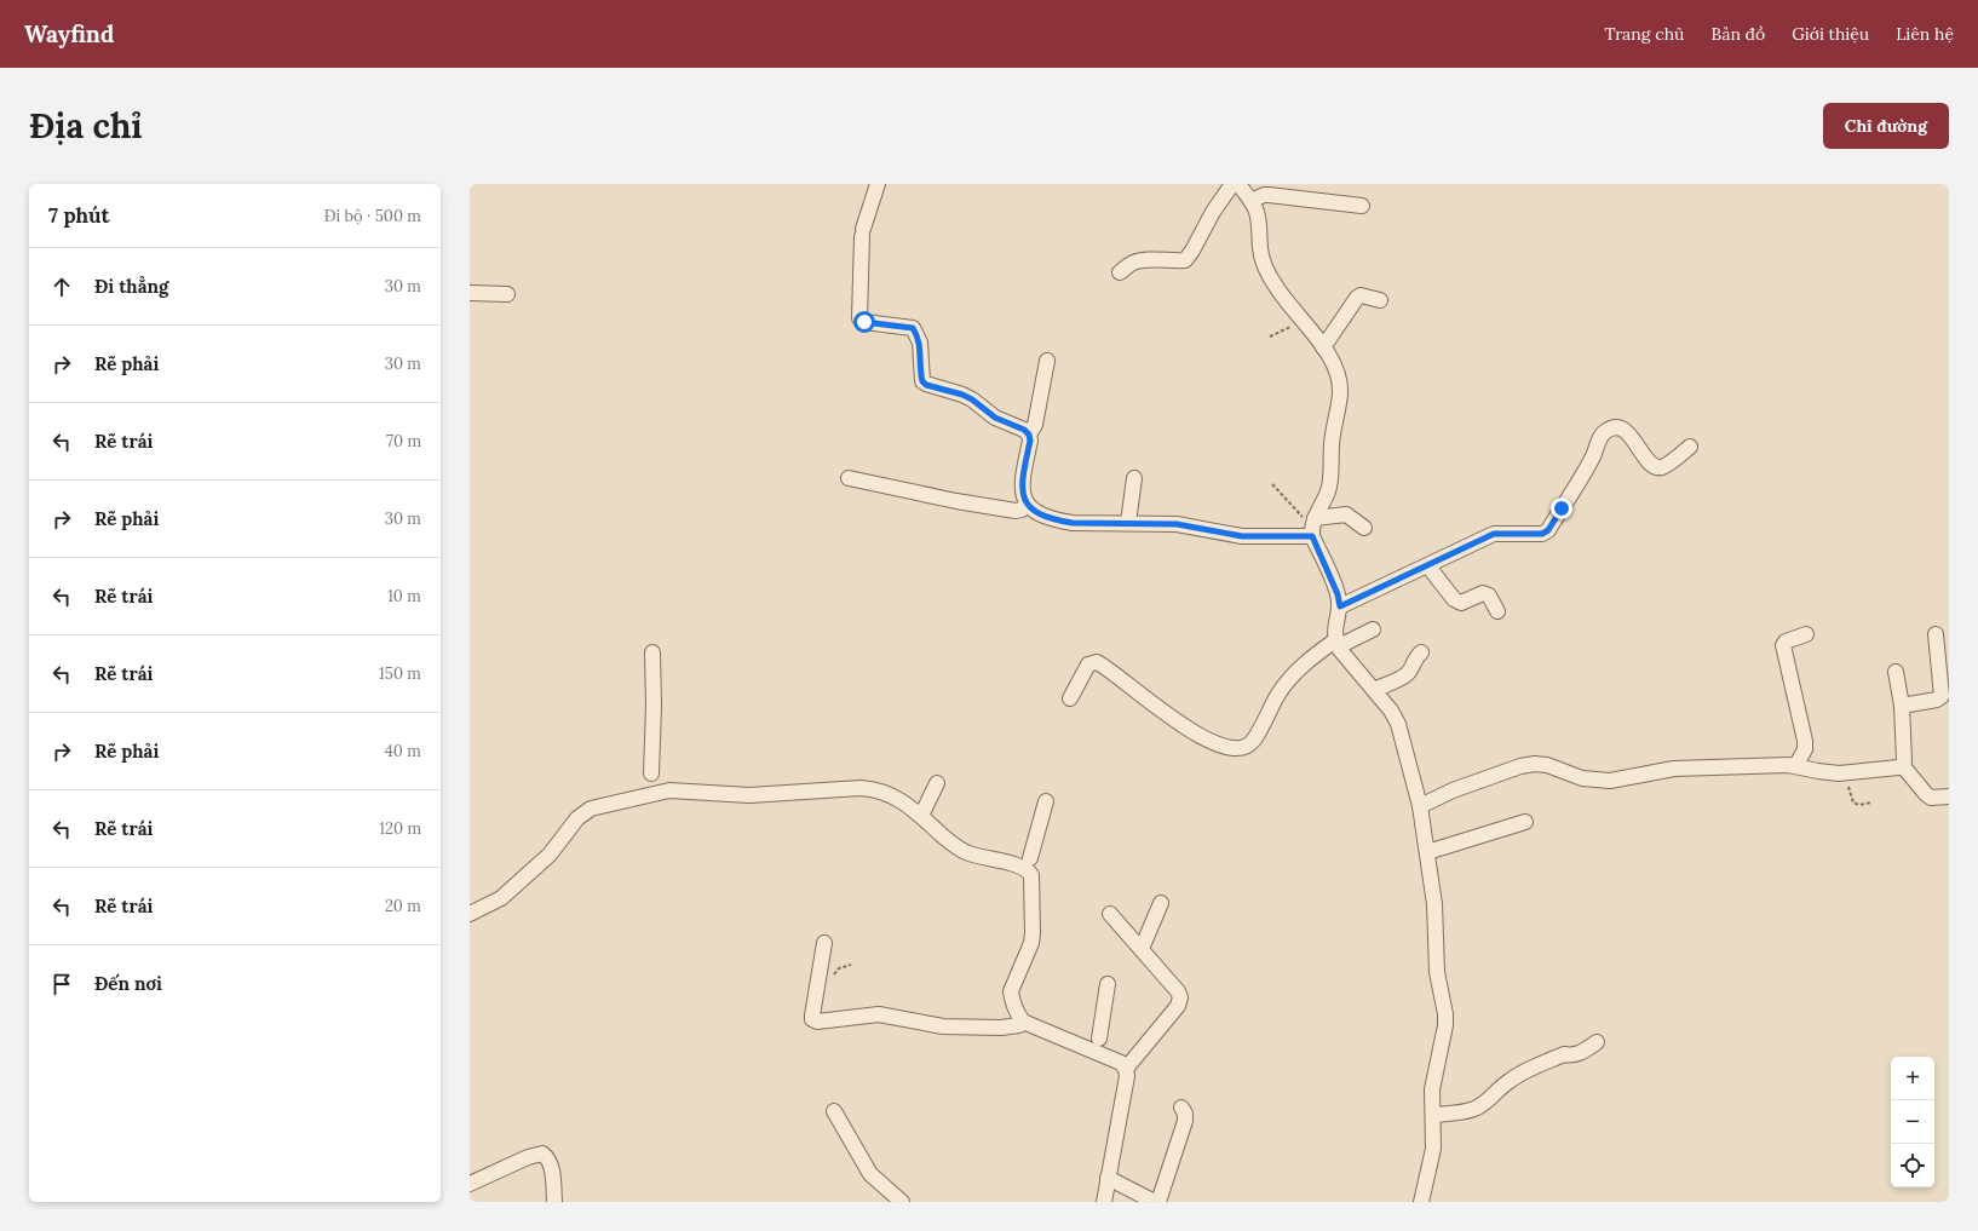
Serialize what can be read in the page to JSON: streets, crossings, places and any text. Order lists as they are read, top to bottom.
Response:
{
  "page": {
    "header": "Wayfind",
    "nav": [
      "Trang chủ",
      "Bản đồ",
      "Giới thiệu",
      "Liên hệ"
    ],
    "buttons": "Chỉ đường",
    "title": "Địa chỉ",
    "heading": ["7 phút", "Đi bộ · 500 m"],
    "list": [
      ["Đi thẳng", "30 m"],
      ["Rẽ phải", "30 m"],
      ["Rẽ trái", "70 m"],
      ["Rẽ phải", "30 m"],
      ["Rẽ trái", "10 m"],
      ["Rẽ trái", "150 m"],
      ["Rẽ phải", "40 m"],
      ["Rẽ trái", "120 m"],
      ["Rẽ trái", "20 m"],
      "Đến nơi"
    ],
    "map_buttons": ["+", "−"]
  }
}
